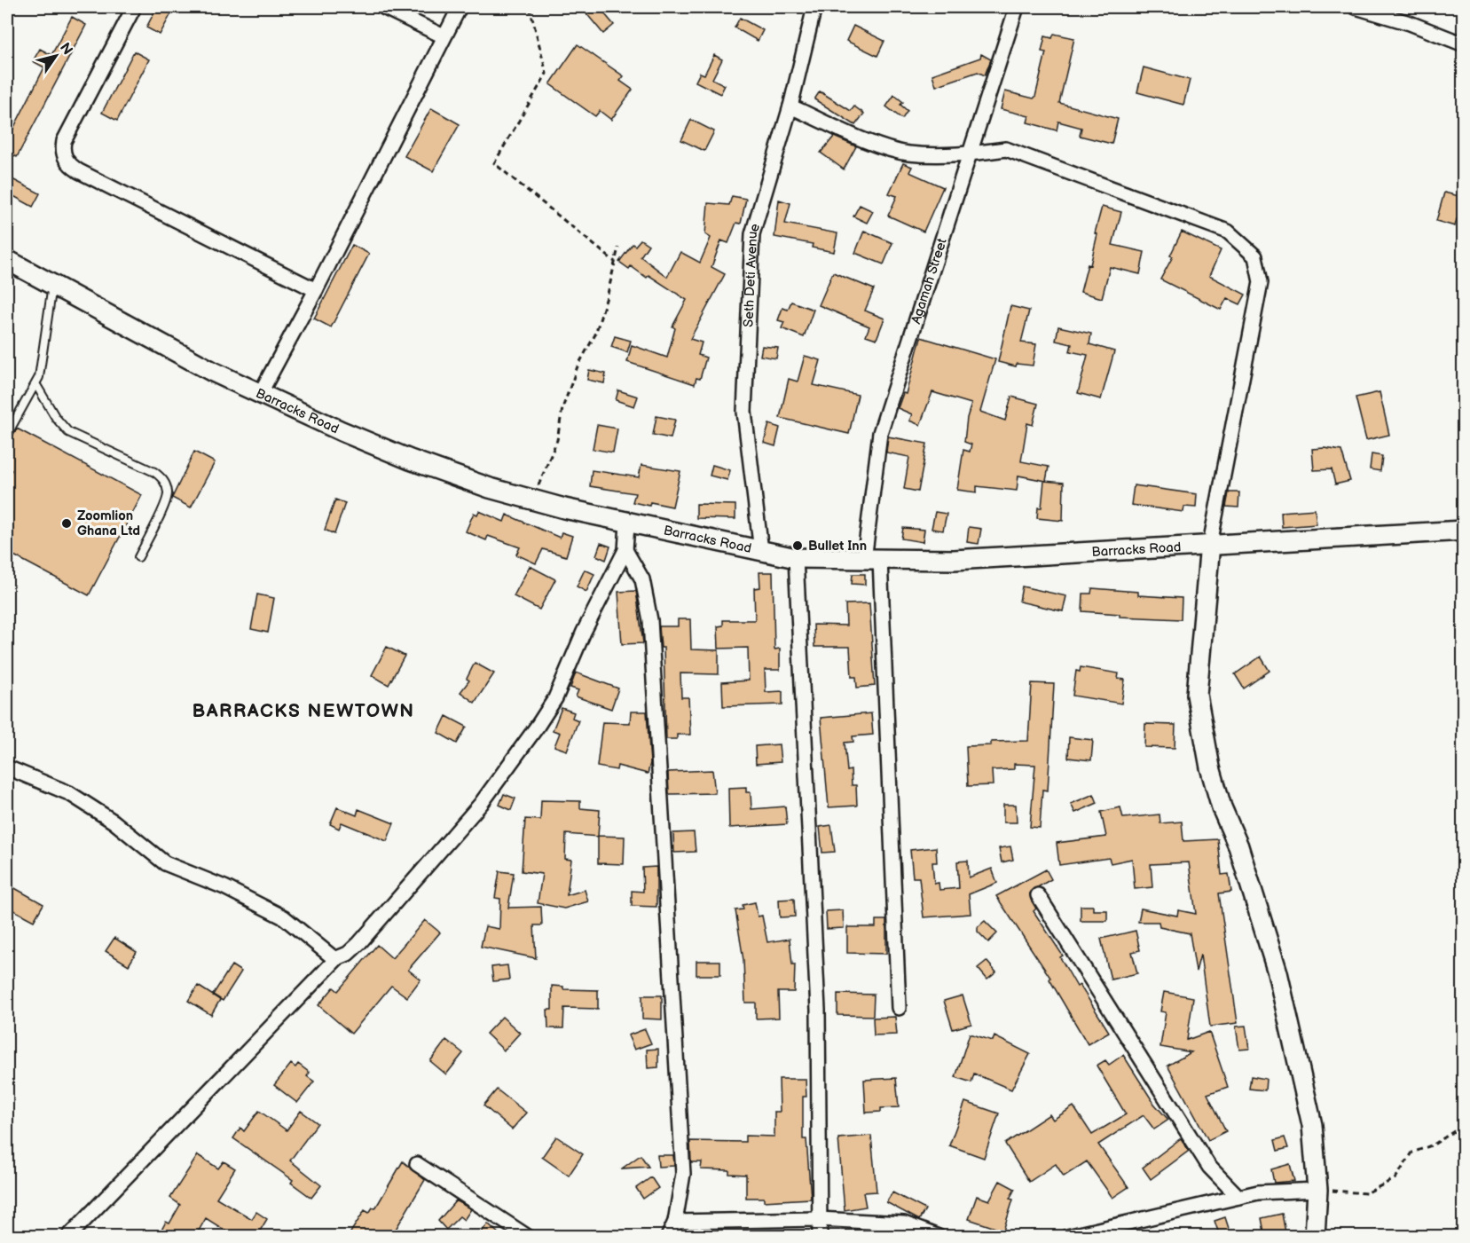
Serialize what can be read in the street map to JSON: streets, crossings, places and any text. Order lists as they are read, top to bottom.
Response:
{
  "streets": {
    "street": ["Seth Deti Avenue", "Agamah Street", "Barracks Road"]
  },
  "crossings": [
    ["Seth Deti Avenue", "Barracks Road"],
    ["Agamah Street", "Barracks Road"]
  ],
  "districts": ["BARRACKS NEWTOWN"],
  "places": ["Zoomlion Ghana Ltd", "Bullet Inn"],
  "north": "top right"
}
